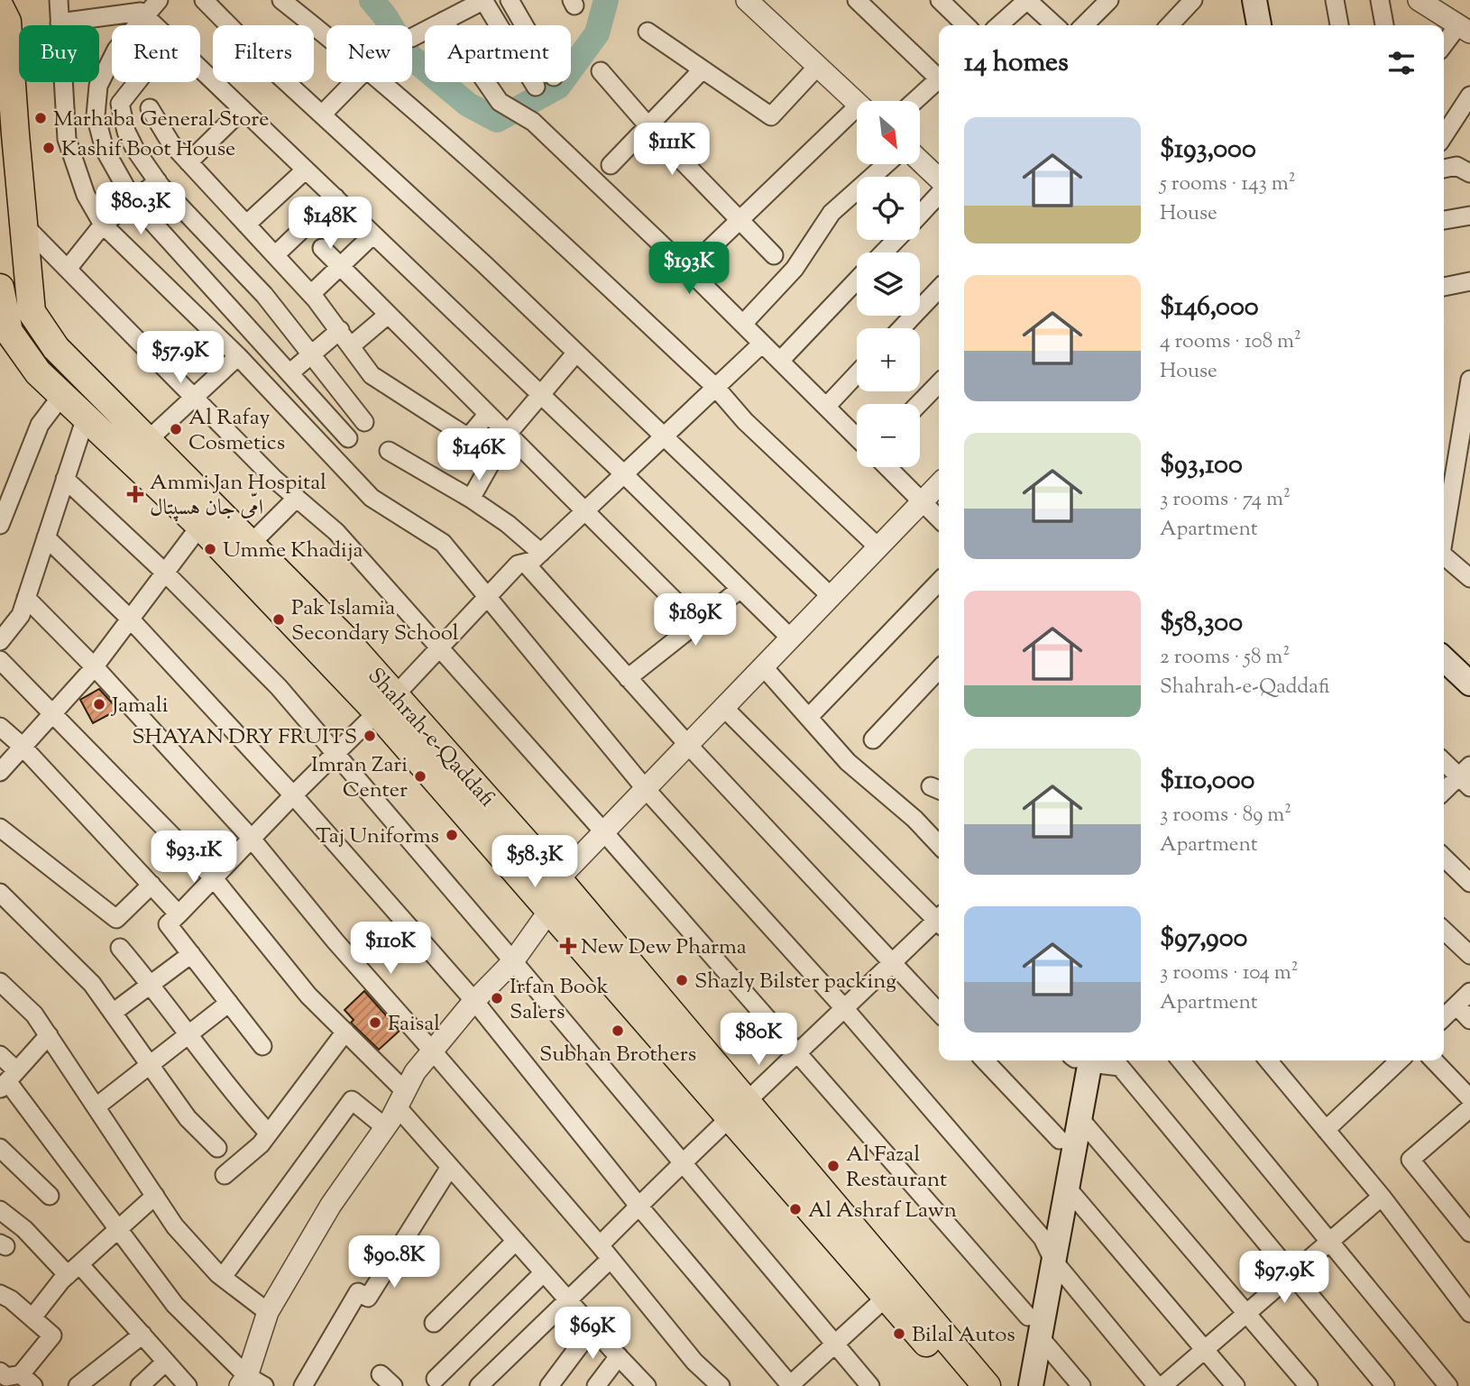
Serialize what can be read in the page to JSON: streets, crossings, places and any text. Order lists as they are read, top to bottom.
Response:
{
  "streets": {
    "main road": ["Shahrah-e-Qaddafi"]
  },
  "places": {
    "other": [
      "Marhaba General Store",
      "Kashif Boot House",
      "Al Rafay Cosmetics",
      "Umme Khadija",
      "Pak Islamia Secondary School",
      "Jamali",
      "SHAYAN DRY FRUITS",
      "Imran Zari Center",
      "Taj Uniforms",
      "Shazly Bilster packing",
      "Irfan Book Salers",
      "Faisal",
      "Subhan Brothers",
      "Al Fazal Restaurant",
      "Al Ashraf Lawn",
      "Bilal Autos"
    ],
    "health": ["Ammi Jan Hospital امّی جان ہسپتال", "New Dew Pharma"]
  },
  "north": "bottom right",
  "page": {
    "chip": [
      "Buy",
      "Rent",
      "Filters",
      "New",
      "Apartment"
    ],
    "heading": "14 homes",
    "map_buttons": ["+", "−"],
    "list": [
      {
        "name": "$193,000",
        "note": "5 rooms · 143 m² · House"
      },
      {
        "name": "$146,000",
        "note": "4 rooms · 108 m² · House"
      },
      {
        "name": "$93,100",
        "note": "3 rooms · 74 m² · Apartment"
      },
      {
        "name": "$58,300",
        "note": "2 rooms · 58 m² · Shahrah-e-Qaddafi"
      },
      {
        "name": "$110,000",
        "note": "3 rooms · 89 m² · Apartment"
      },
      {
        "name": "$97,900",
        "note": "3 rooms · 104 m² · Apartment"
      }
    ],
    "price": [
      "$111K",
      "$80.3K",
      "$148K",
      "$193K",
      "$57.9K",
      "$146K",
      "$189K",
      "$93.1K",
      "$58.3K",
      "$110K",
      "$80K",
      "$90.8K",
      "$97.9K",
      "$69K"
    ]
  }
}
